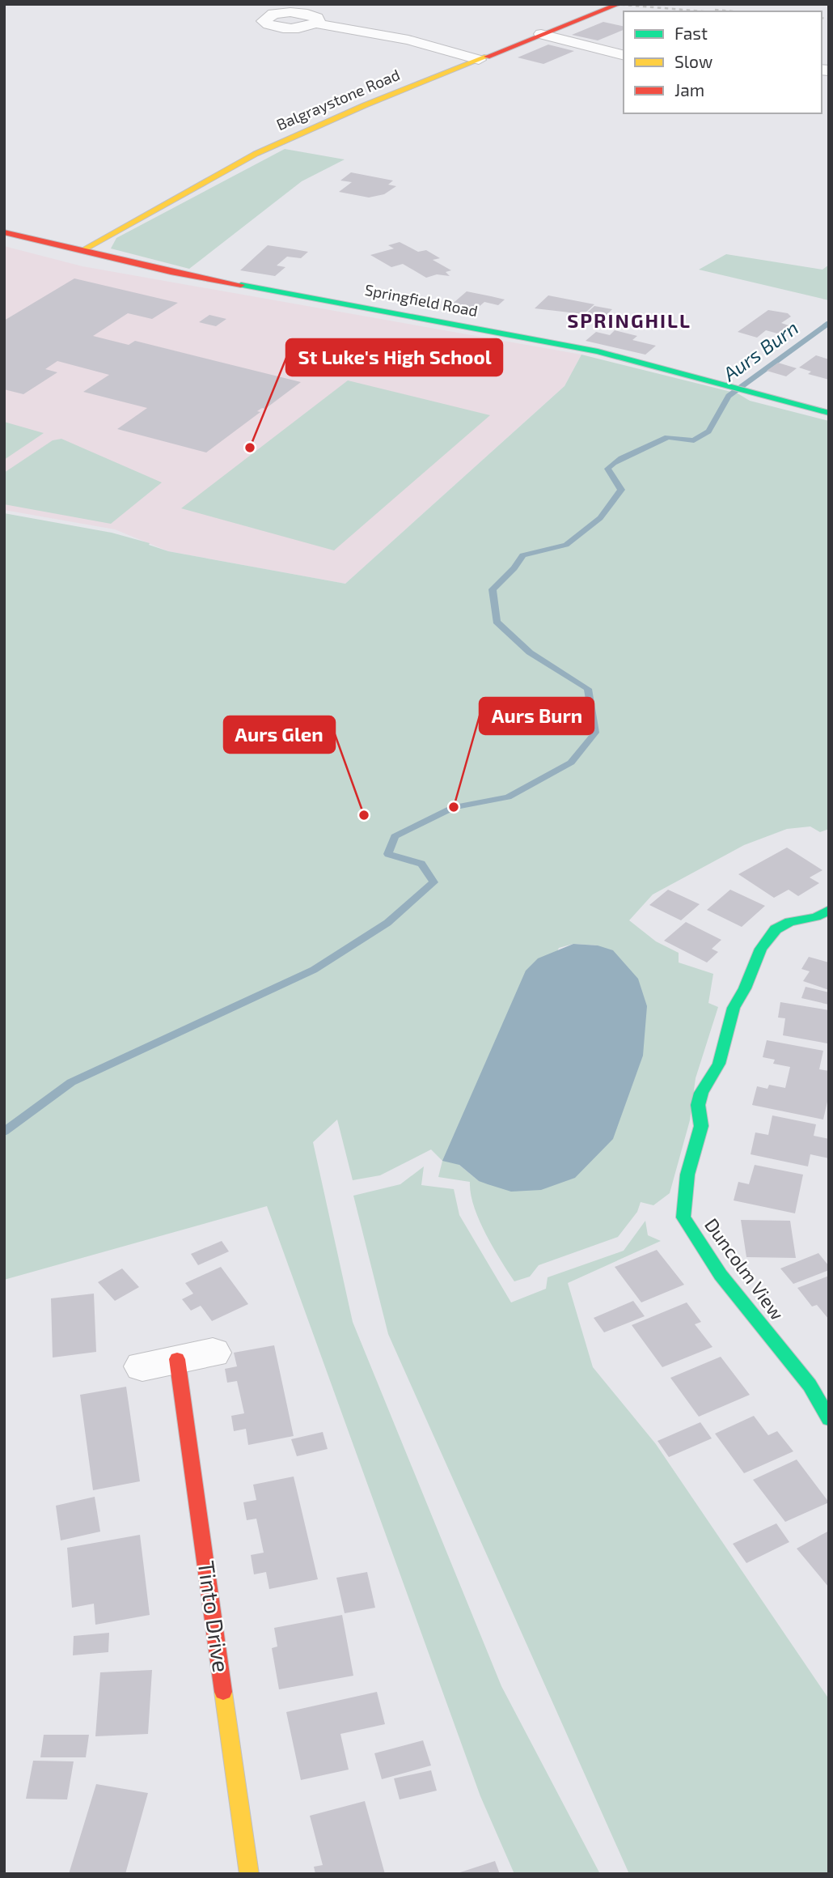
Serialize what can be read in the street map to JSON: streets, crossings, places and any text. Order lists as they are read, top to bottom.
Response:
{
  "streets": {
    "street": [
      "Balgraystone Road",
      "Springfield Road",
      "Duncolm View",
      "Tinto Drive"
    ]
  },
  "crossings": [
    ["Balgraystone Road", "Springfield Road"]
  ],
  "districts": ["SPRINGHILL"],
  "water": ["Aurs Burn"],
  "places": ["St Luke's High School", "Aurs Burn", "Aurs Glen"],
  "legend": ["Fast", "Slow", "Jam"]
}
